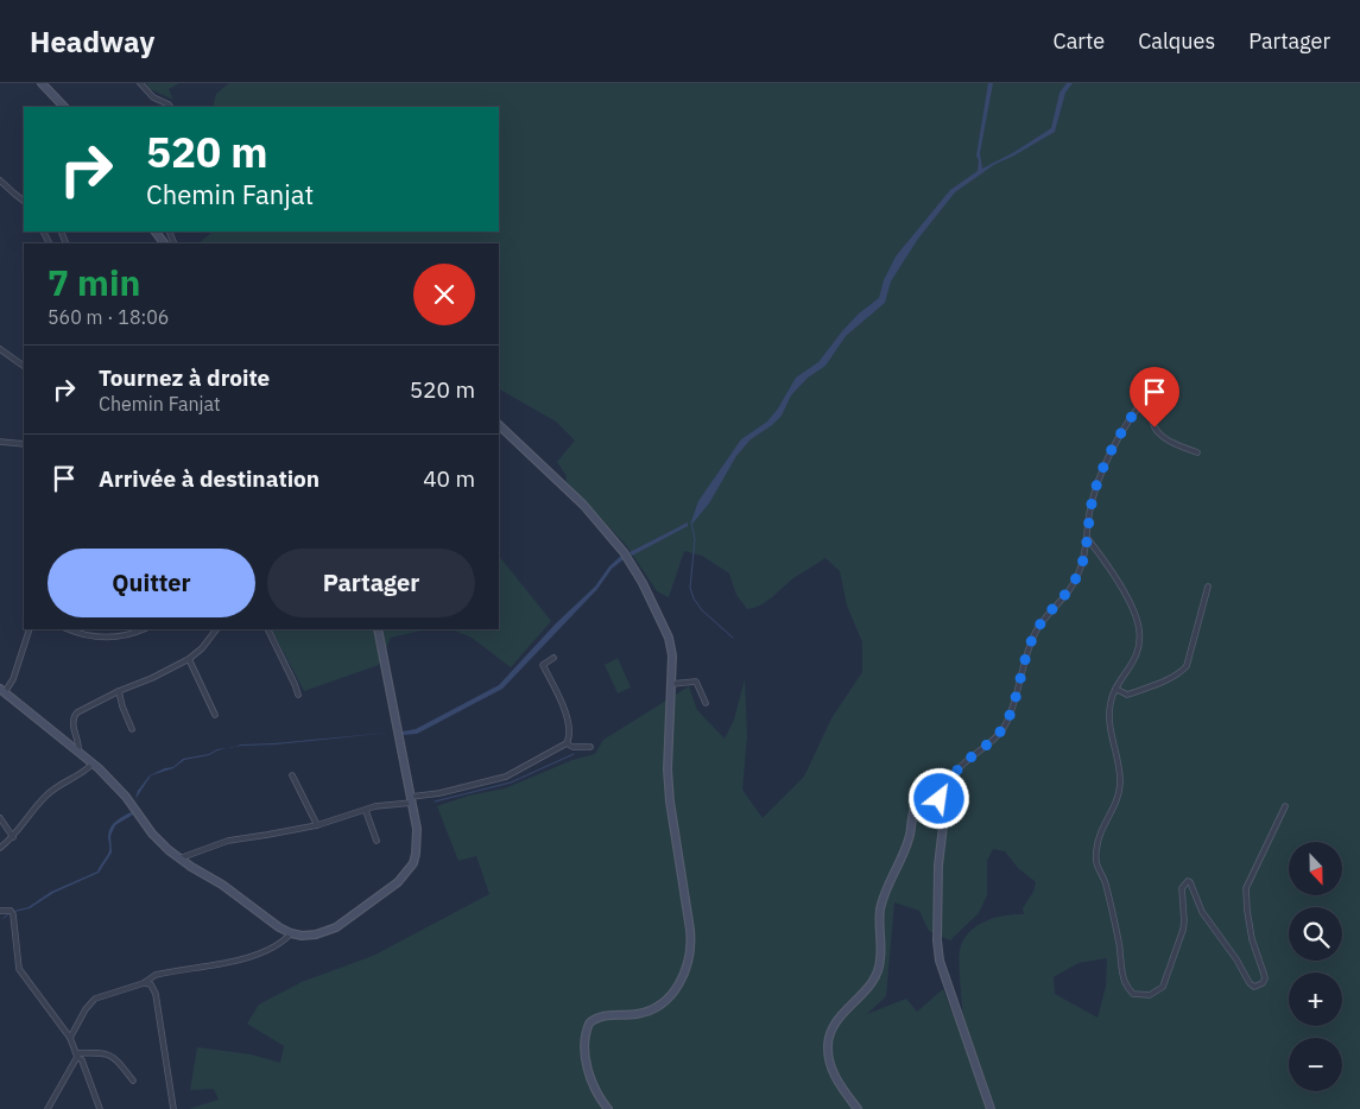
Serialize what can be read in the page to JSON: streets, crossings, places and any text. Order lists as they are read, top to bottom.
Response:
{
  "north": "bottom",
  "page": {
    "header": "Headway",
    "nav": ["Carte", "Calques", "Partager"],
    "turn": ["520 m", "Chemin Fanjat"],
    "heading": ["7 min", "560 m · 18:06"],
    "list": [
      {
        "name": "Tournez à droite",
        "note": "Chemin Fanjat",
        "value": "520 m"
      },
      {
        "name": "Arrivée à destination",
        "value": "40 m"
      }
    ],
    "buttons": ["Quitter", "Partager"],
    "map_buttons": ["+", "−"]
  }
}
